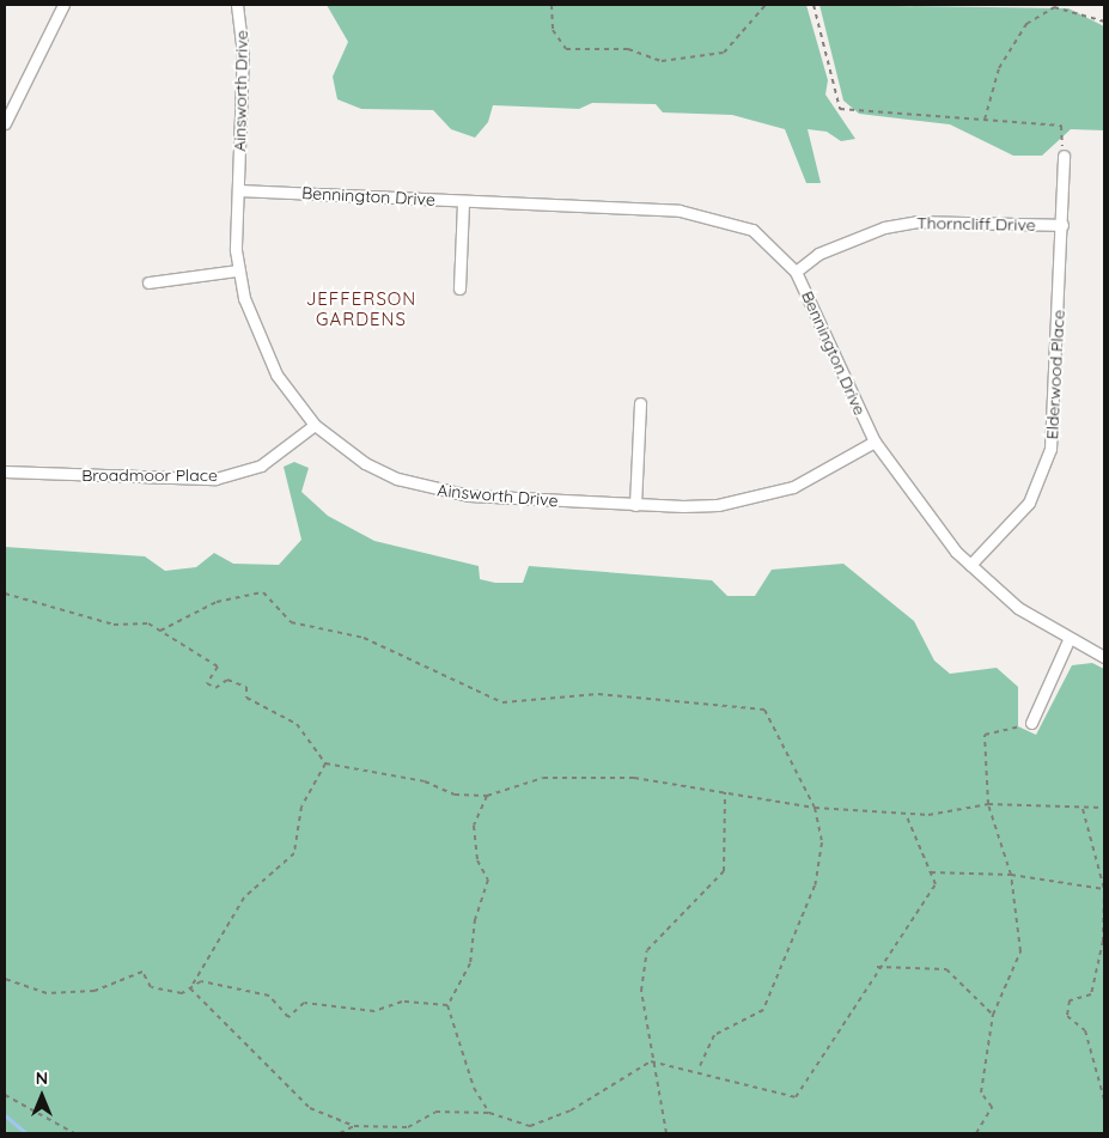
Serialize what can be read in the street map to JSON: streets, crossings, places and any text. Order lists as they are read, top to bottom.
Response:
{
  "streets": {
    "street": [
      "Ainsworth Drive",
      "Bennington Drive",
      "Thorncliff Drive",
      "Elderwood Place",
      "Broadmoor Place"
    ]
  },
  "crossings": [
    ["Ainsworth Drive", "Bennington Drive"],
    ["Ainsworth Drive", "Broadmoor Place"],
    ["Bennington Drive", "Thorncliff Drive"],
    ["Bennington Drive", "Elderwood Place"],
    ["Thorncliff Drive", "Elderwood Place"]
  ],
  "districts": ["JEFFERSON GARDENS"],
  "north": "top"
}
